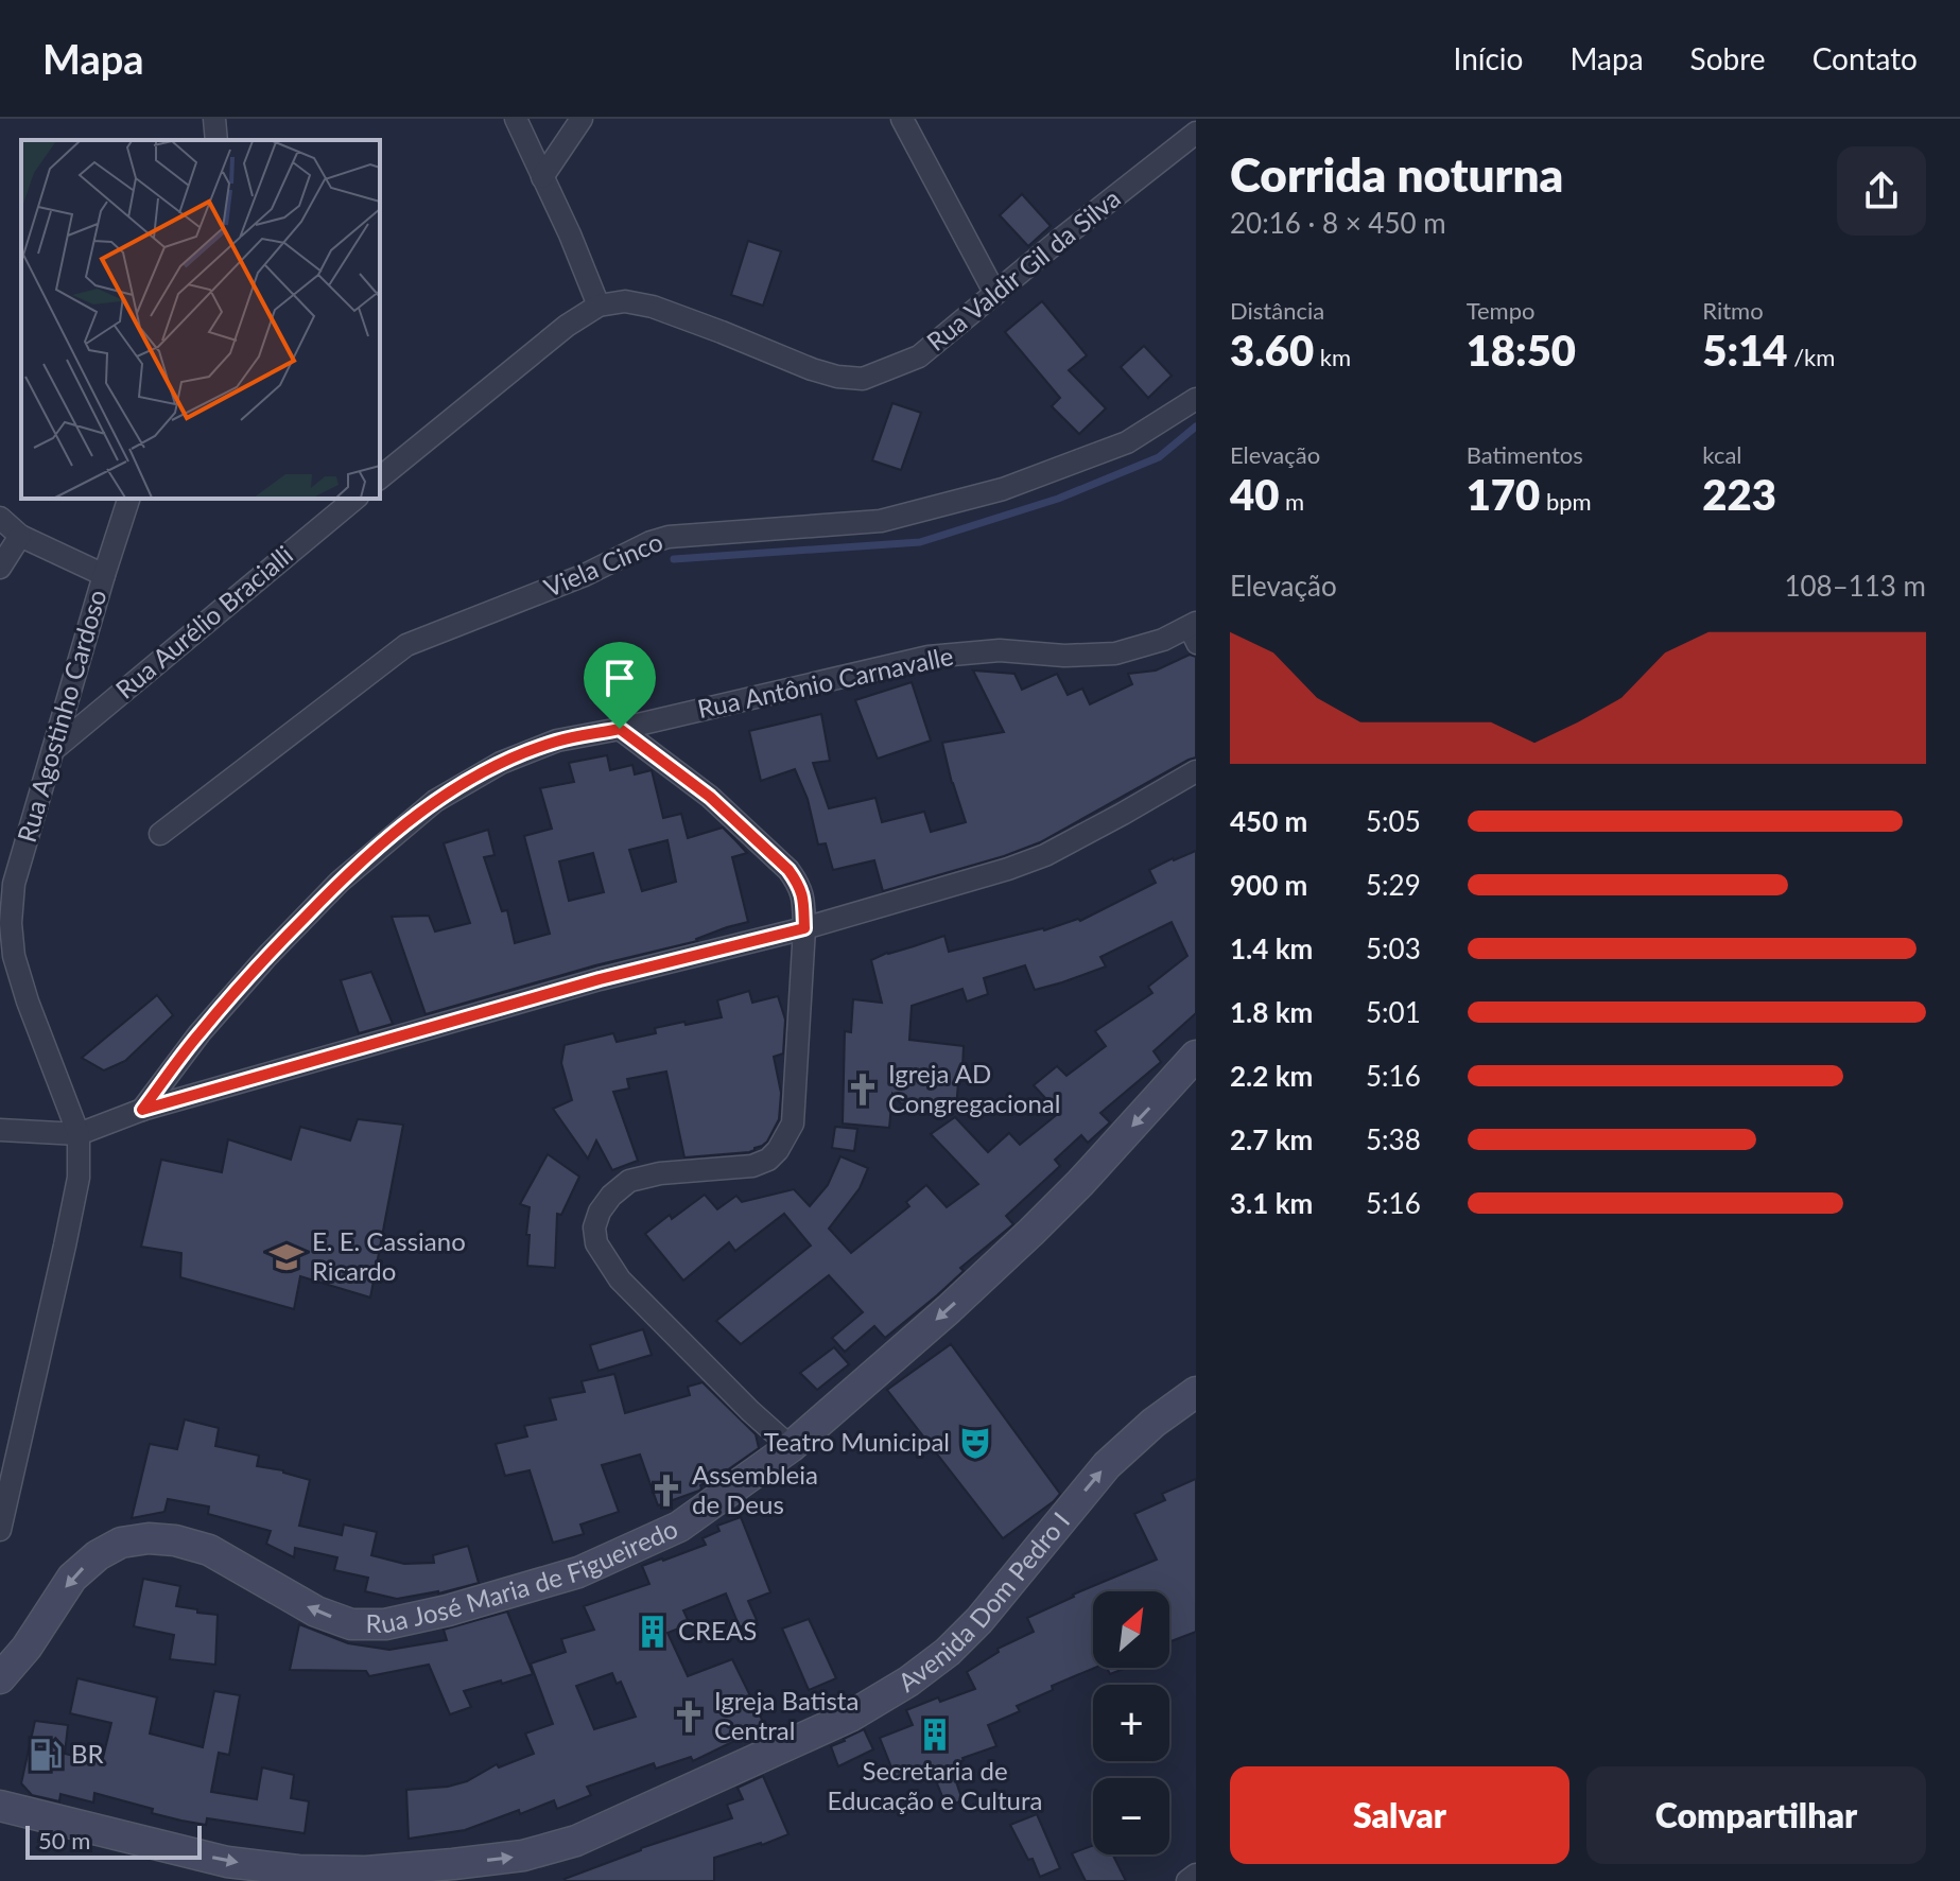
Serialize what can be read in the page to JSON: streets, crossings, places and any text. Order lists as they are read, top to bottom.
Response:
{
  "streets": {
    "main road": ["Rua José Maria de Figueiredo", "Avenida Dom Pedro I"],
    "street": [
      "Rua Valdir Gil da Silva",
      "Viela Cinco",
      "Rua Aurélio Bracialli",
      "Rua Antônio Carnavalle",
      "Rua Agostinho Cardoso"
    ]
  },
  "crossings": [
    ["Rua Aurélio Bracialli", "Rua Agostinho Cardoso"]
  ],
  "one_way": ["Rua José Maria de Figueiredo", "Avenida Dom Pedro I"],
  "places": {
    "church": ["Igreja AD Congregacional", "Assembleia de Deus", "Igreja Batista Central"],
    "school or university": ["E. E. Cassiano Ricardo"],
    "theatre": ["Teatro Municipal"],
    "building": ["CREAS", "Secretaria de Educação e Cultura"],
    "fuel station": ["BR"]
  },
  "scale_bar": "50 m",
  "north": "top right",
  "page": {
    "header": "Mapa",
    "nav": [
      "Início",
      "Mapa",
      "Sobre",
      "Contato"
    ],
    "heading": ["Corrida noturna", "20:16 · 8 × 450 m"],
    "stats": [
      ["Distância", "3.60 km"],
      ["Tempo", "18:50"],
      ["Ritmo", "5:14 /km"],
      ["Elevação", "40 m"],
      ["Batimentos", "170 bpm"],
      ["kcal", "223"]
    ],
    "chart": ["Elevação", "108–113 m"],
    "list": [
      {
        "name": "450 m",
        "note": "5:05"
      },
      {
        "name": "900 m",
        "note": "5:29"
      },
      {
        "name": "1.4 km",
        "note": "5:03"
      },
      {
        "name": "1.8 km",
        "note": "5:01"
      },
      {
        "name": "2.2 km",
        "note": "5:16"
      },
      {
        "name": "2.7 km",
        "note": "5:38"
      },
      {
        "name": "3.1 km",
        "note": "5:16"
      }
    ],
    "map_buttons": ["+", "−"],
    "buttons": ["Salvar", "Compartilhar"],
    "scale": "50 m"
  }
}
